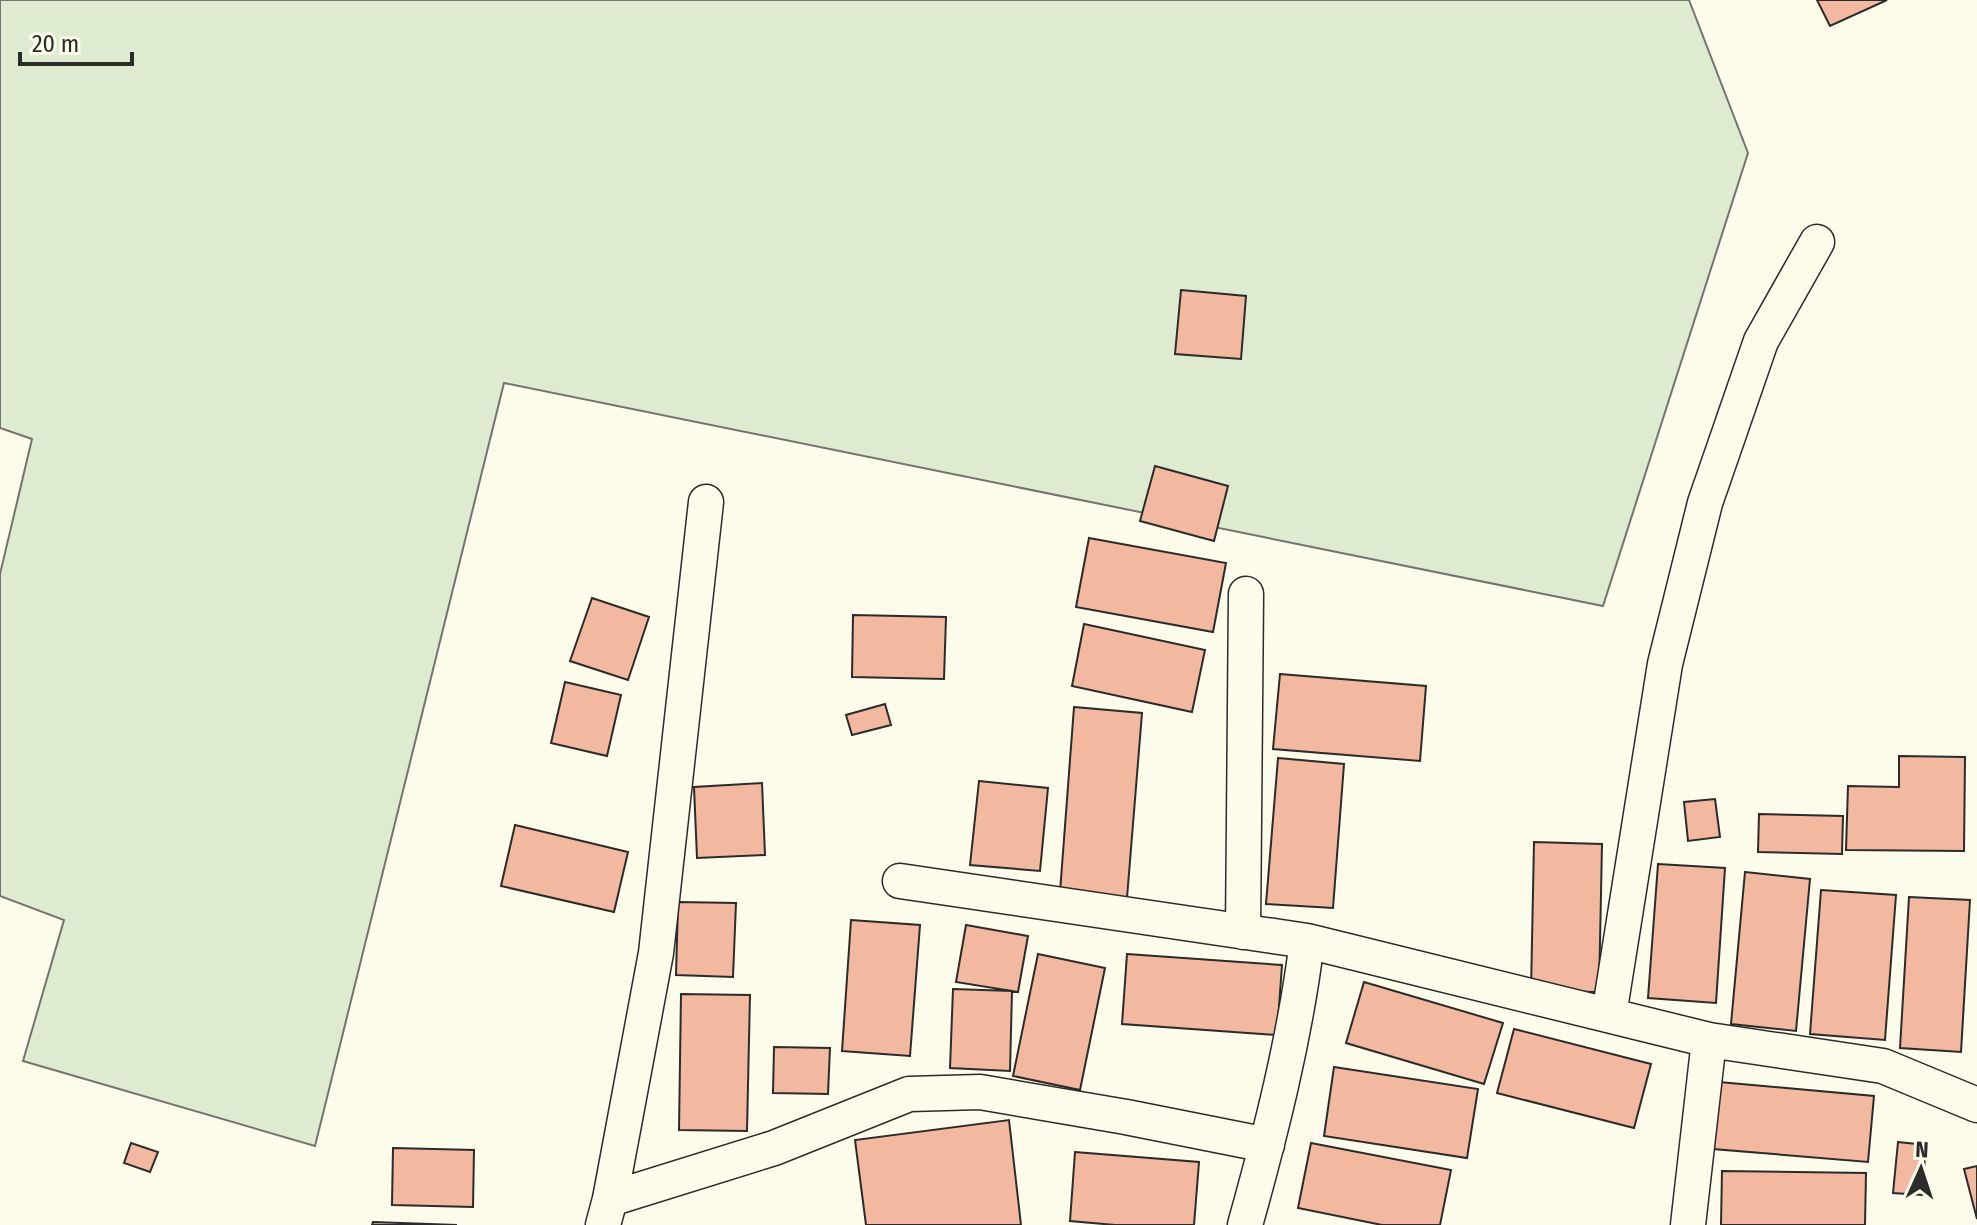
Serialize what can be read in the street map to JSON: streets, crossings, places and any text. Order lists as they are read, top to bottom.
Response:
{
  "scale_bar": "20 m",
  "north": "top"
}
